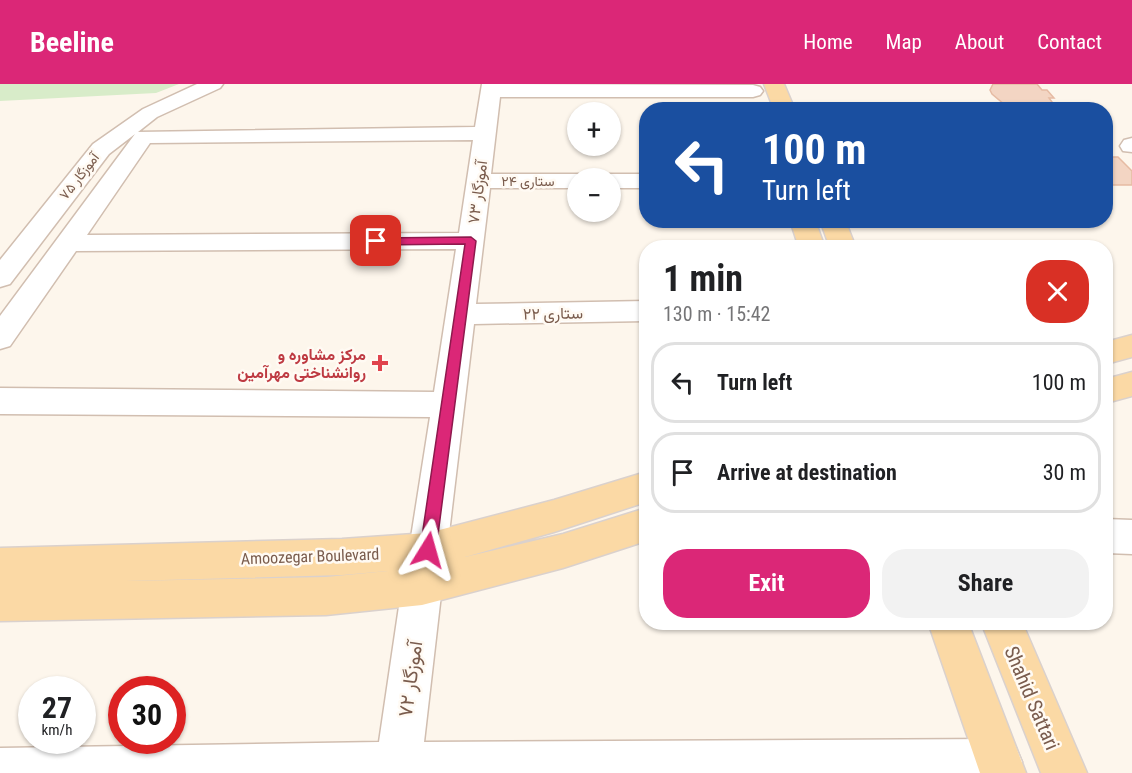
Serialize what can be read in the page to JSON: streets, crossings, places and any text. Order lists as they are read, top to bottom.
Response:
{
  "streets": {
    "main road": ["Amoozegar Boulevard", "Shahid Sattari"],
    "street": [
      "آموزگار ۷۵",
      "ستاری ۲۴",
      "۷۳ آموزگار",
      "ستاری ۲۲",
      "۷۲ آموزگار"
    ]
  },
  "crossings": [
    ["ستاری ۲۴", "۷۳ آموزگار"],
    ["۷۳ آموزگار", "ستاری ۲۲"],
    ["۷۳ آموزگار", "Amoozegar Boulevard"],
    ["۷۳ آموزگار", "۷۲ آموزگار"],
    ["Amoozegar Boulevard", "۷۲ آموزگار"]
  ],
  "places": {
    "health": ["مرکز مشاوره و روانشناختی مهرآمین"]
  },
  "page": {
    "header": "Beeline",
    "nav": [
      "Home",
      "Map",
      "About",
      "Contact"
    ],
    "map_buttons": ["+", "−"],
    "turn": ["100 m", "Turn left"],
    "heading": ["1 min", "130 m · 15:42"],
    "list": [
      {
        "name": "Turn left",
        "value": "100 m"
      },
      {
        "name": "Arrive at destination",
        "value": "30 m"
      }
    ],
    "buttons": ["Exit", "Share"],
    "speed": "27 km/h",
    "limit": "30"
  }
}
